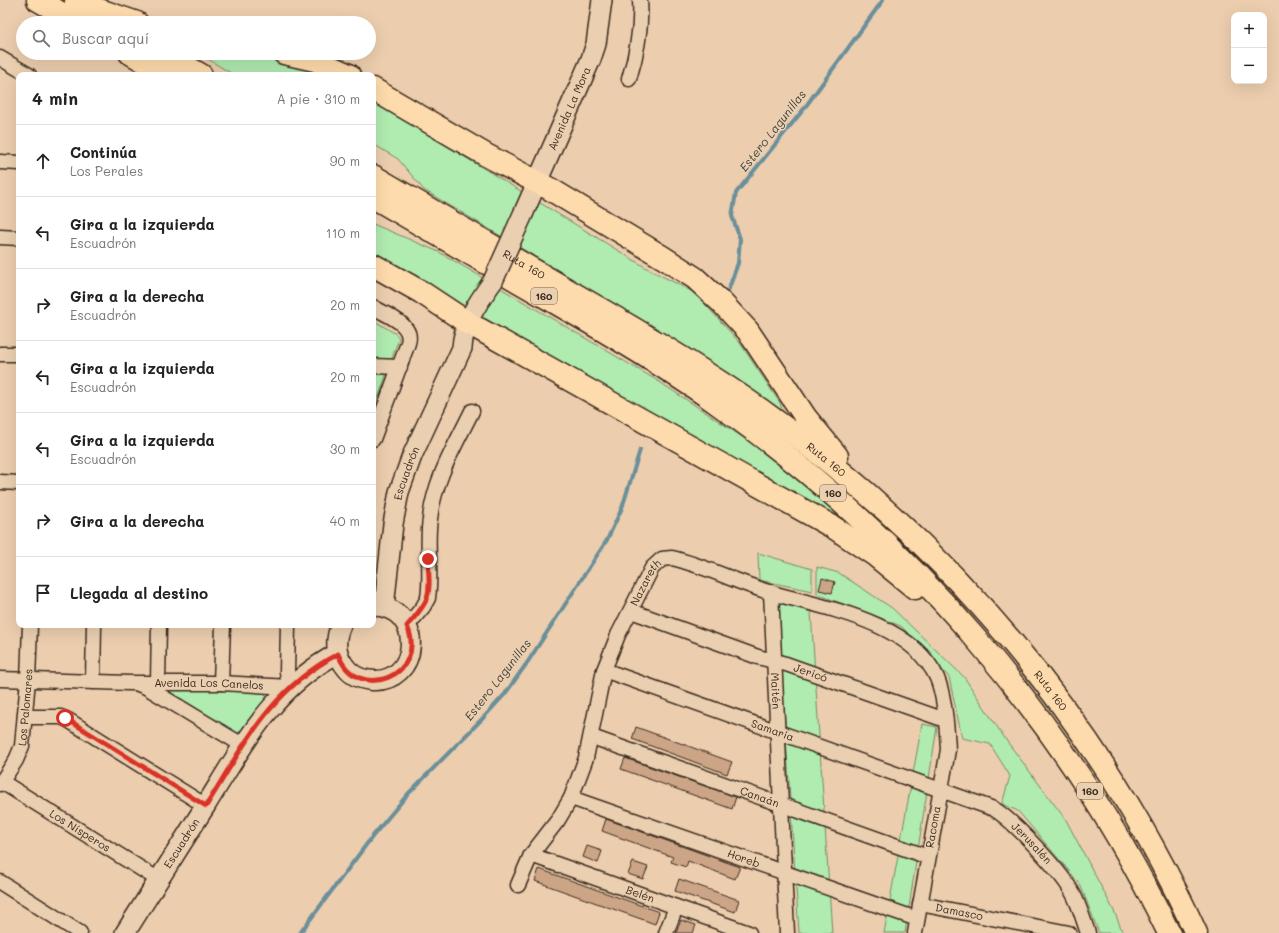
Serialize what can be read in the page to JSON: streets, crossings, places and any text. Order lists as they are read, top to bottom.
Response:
{
  "streets": {
    "highway": ["Ruta 160", "160"],
    "street": [
      "Avenida La Mora",
      "Escuadrón",
      "Nazareth",
      "Jericó",
      "Avenida Los Canelos",
      "Maitén",
      "Los Palomares",
      "Samaria",
      "Canaán",
      "Racoma",
      "Los Nísperos",
      "Jerusalén",
      "Horeb",
      "Belén",
      "Damasco"
    ]
  },
  "crossings": [
    ["Avenida La Mora", "Escuadrón"],
    ["Escuadrón", "Avenida Los Canelos"],
    ["Escuadrón", "Los Nísperos"],
    ["Nazareth", "Jericó"],
    ["Nazareth", "Maitén"],
    ["Nazareth", "Samaria"],
    ["Nazareth", "Canaán"],
    ["Nazareth", "Racoma"],
    ["Nazareth", "Horeb"],
    ["Nazareth", "Belén"],
    ["Jericó", "Maitén"],
    ["Jericó", "Racoma"],
    ["Avenida Los Canelos", "Los Palomares"],
    ["Maitén", "Samaria"],
    ["Maitén", "Canaán"],
    ["Maitén", "Horeb"],
    ["Los Palomares", "Los Nísperos"],
    ["Samaria", "Racoma"],
    ["Samaria", "Jerusalén"],
    ["Canaán", "Racoma"],
    ["Racoma", "Jerusalén"],
    ["Racoma", "Horeb"],
    ["Racoma", "Damasco"]
  ],
  "water": ["Estero Lagunillas"],
  "page": {
    "map_buttons": ["+", "−"],
    "search": "Buscar aquí",
    "heading": ["4 min", "A pie · 310 m"],
    "list": [
      ["Continúa", "Los Perales", "90 m"],
      ["Gira a la izquierda", "Escuadrón", "110 m"],
      ["Gira a la derecha", "Escuadrón", "20 m"],
      ["Gira a la izquierda", "Escuadrón", "20 m"],
      ["Gira a la izquierda", "Escuadrón", "30 m"],
      ["Gira a la derecha", "40 m"],
      "Llegada al destino"
    ]
  }
}
